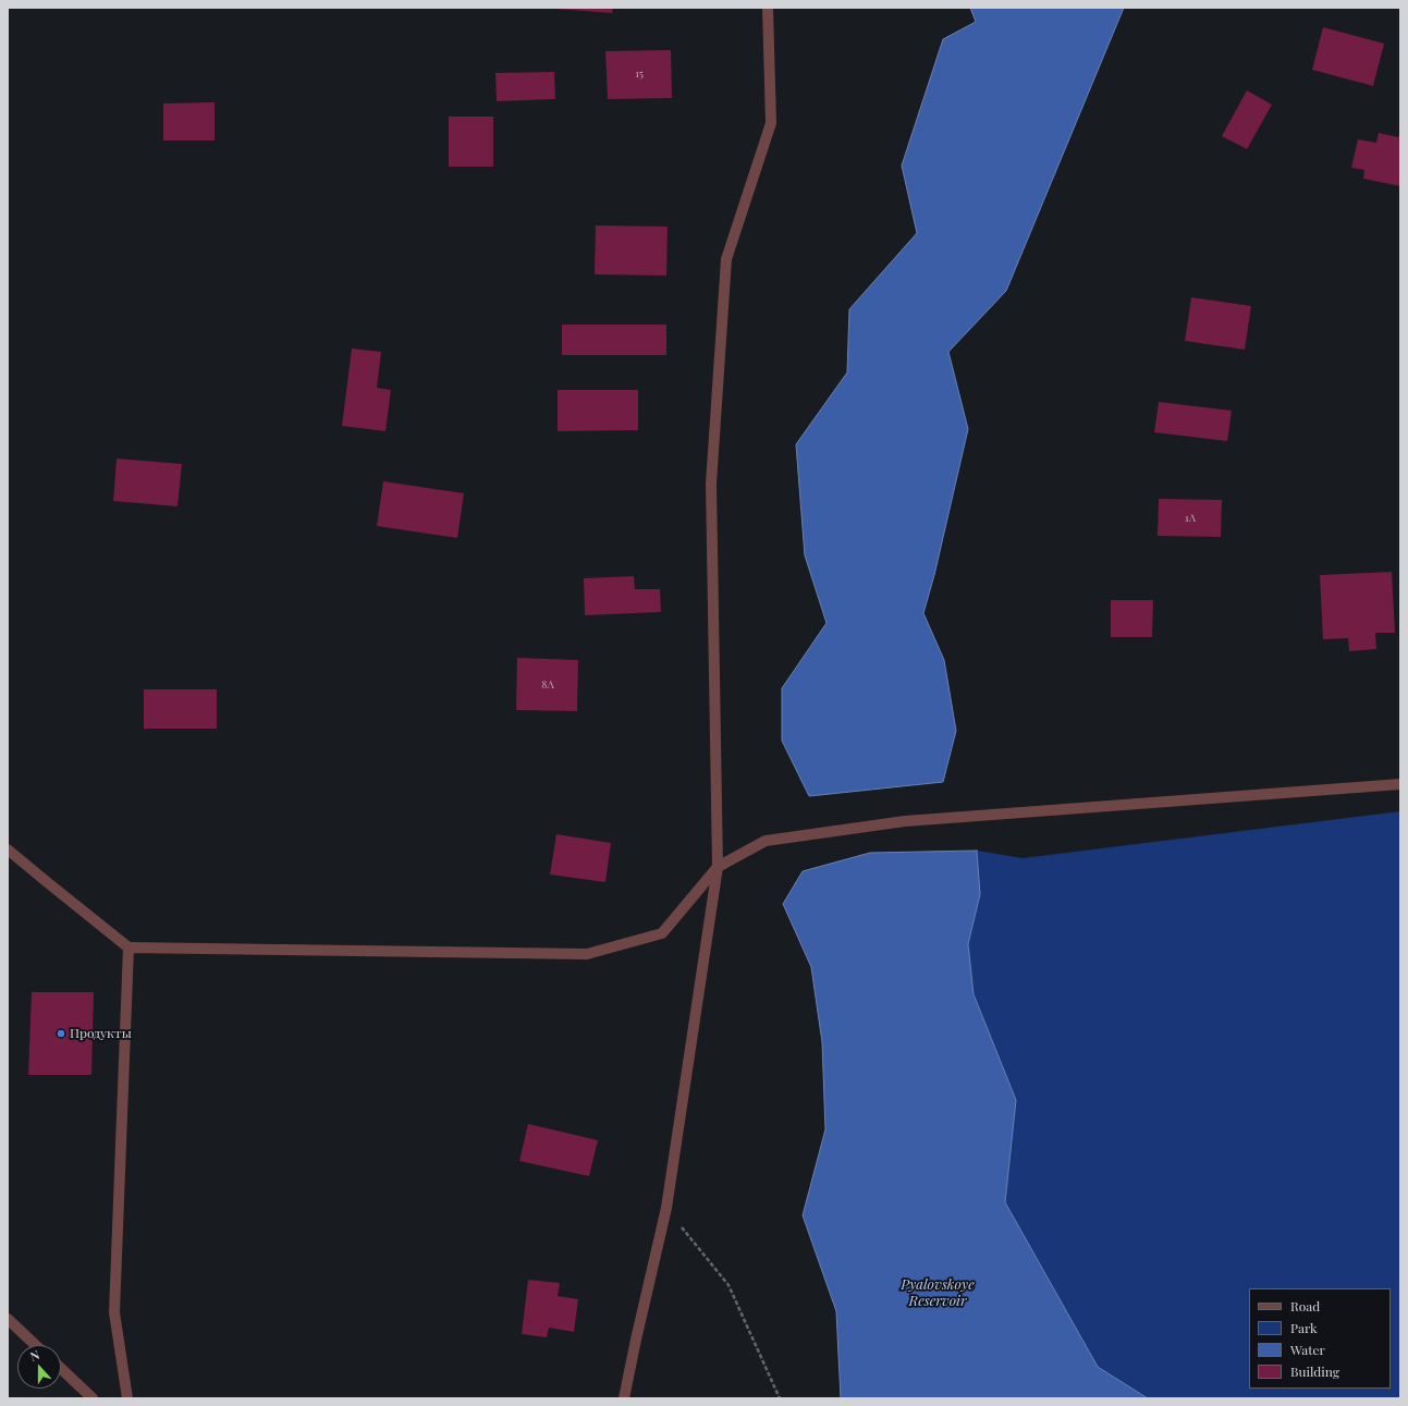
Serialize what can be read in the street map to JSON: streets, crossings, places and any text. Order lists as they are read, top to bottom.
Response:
{
  "water": ["Pyalovskoye Reservoir"],
  "places": ["Продукты"],
  "house_numbers": ["15", "1А", "8А"],
  "legend": [
    "Road",
    "Park",
    "Water",
    "Building"
  ],
  "north": "top"
}
